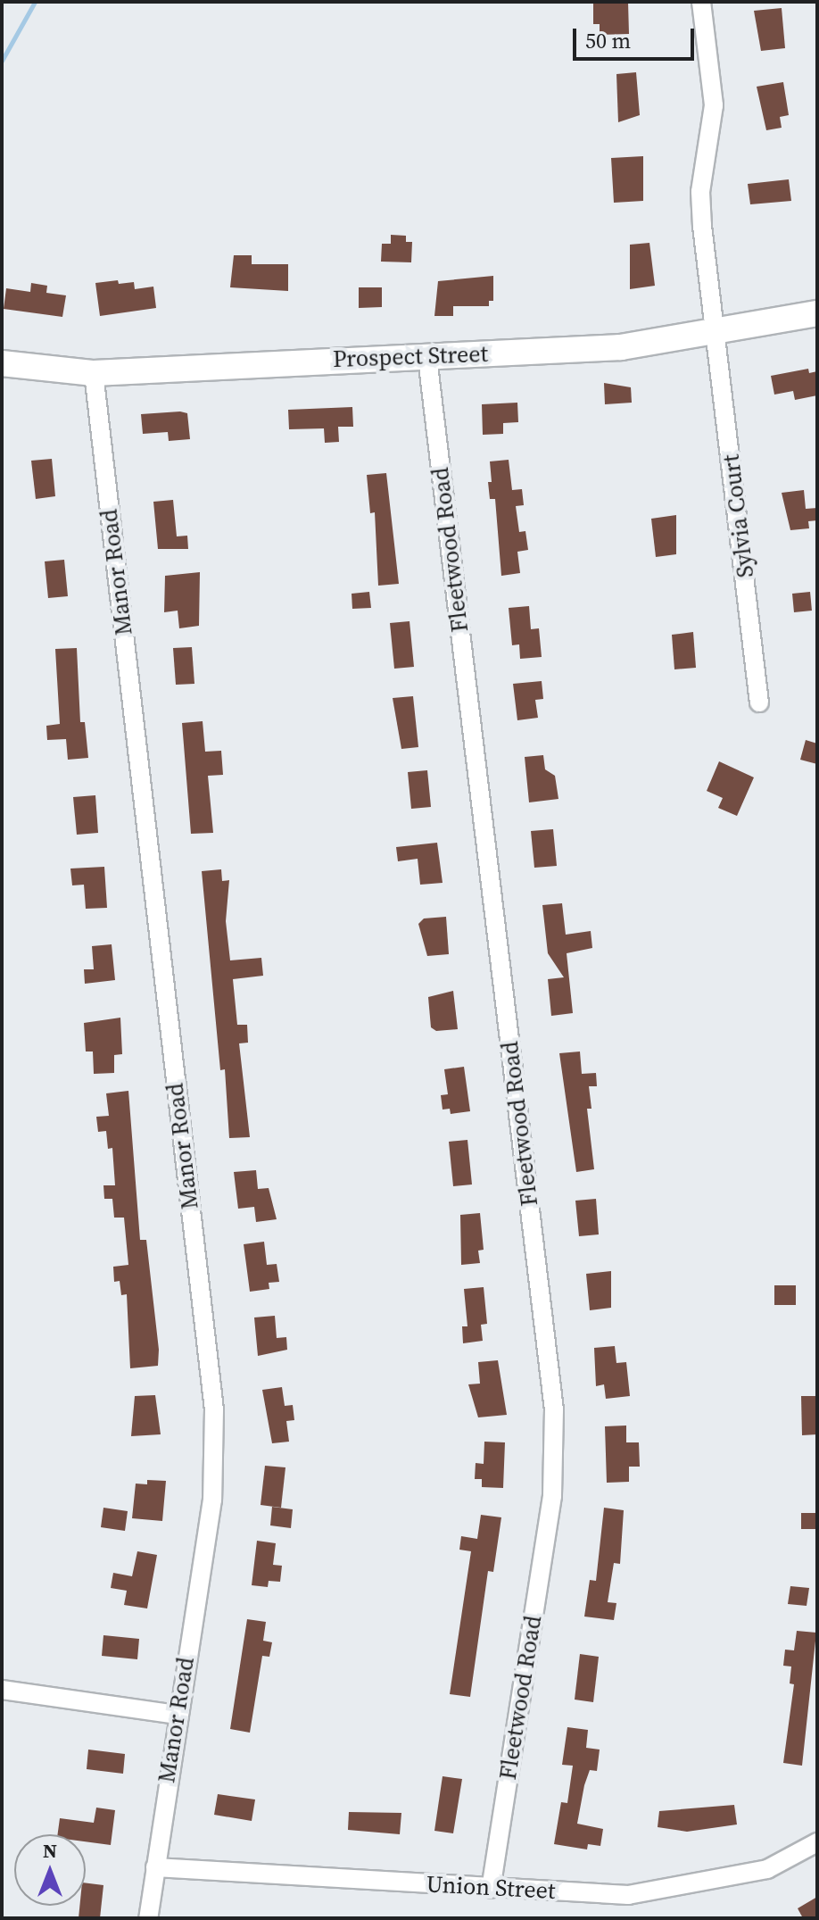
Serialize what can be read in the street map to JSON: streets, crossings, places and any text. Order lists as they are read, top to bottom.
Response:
{
  "streets": {
    "street": [
      "Prospect Street",
      "Sylvia Court",
      "Fleetwood Road",
      "Manor Road",
      "Union Street"
    ]
  },
  "crossings": [
    ["Prospect Street", "Sylvia Court"],
    ["Prospect Street", "Fleetwood Road"],
    ["Prospect Street", "Manor Road"],
    ["Fleetwood Road", "Union Street"],
    ["Manor Road", "Union Street"]
  ],
  "scale_bar": "50 m",
  "north": "top"
}
